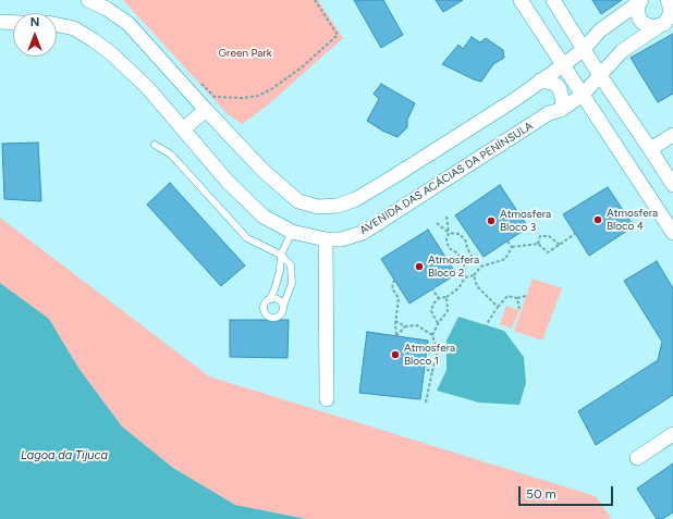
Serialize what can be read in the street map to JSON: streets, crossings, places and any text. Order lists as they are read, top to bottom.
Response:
{
  "streets": {
    "street": ["AVENIDA DAS ACÁCIAS DA PENÍNSULA"]
  },
  "water": ["Lagoa da Tijuca"],
  "parks": ["Green Park"],
  "places": [
    "Atmosfera Bloco 4",
    "Atmosfera Bloco 3",
    "Atmosfera Bloco 2",
    "Atmosfera Bloco 1"
  ],
  "scale_bar": "50 m",
  "north": "top"
}
